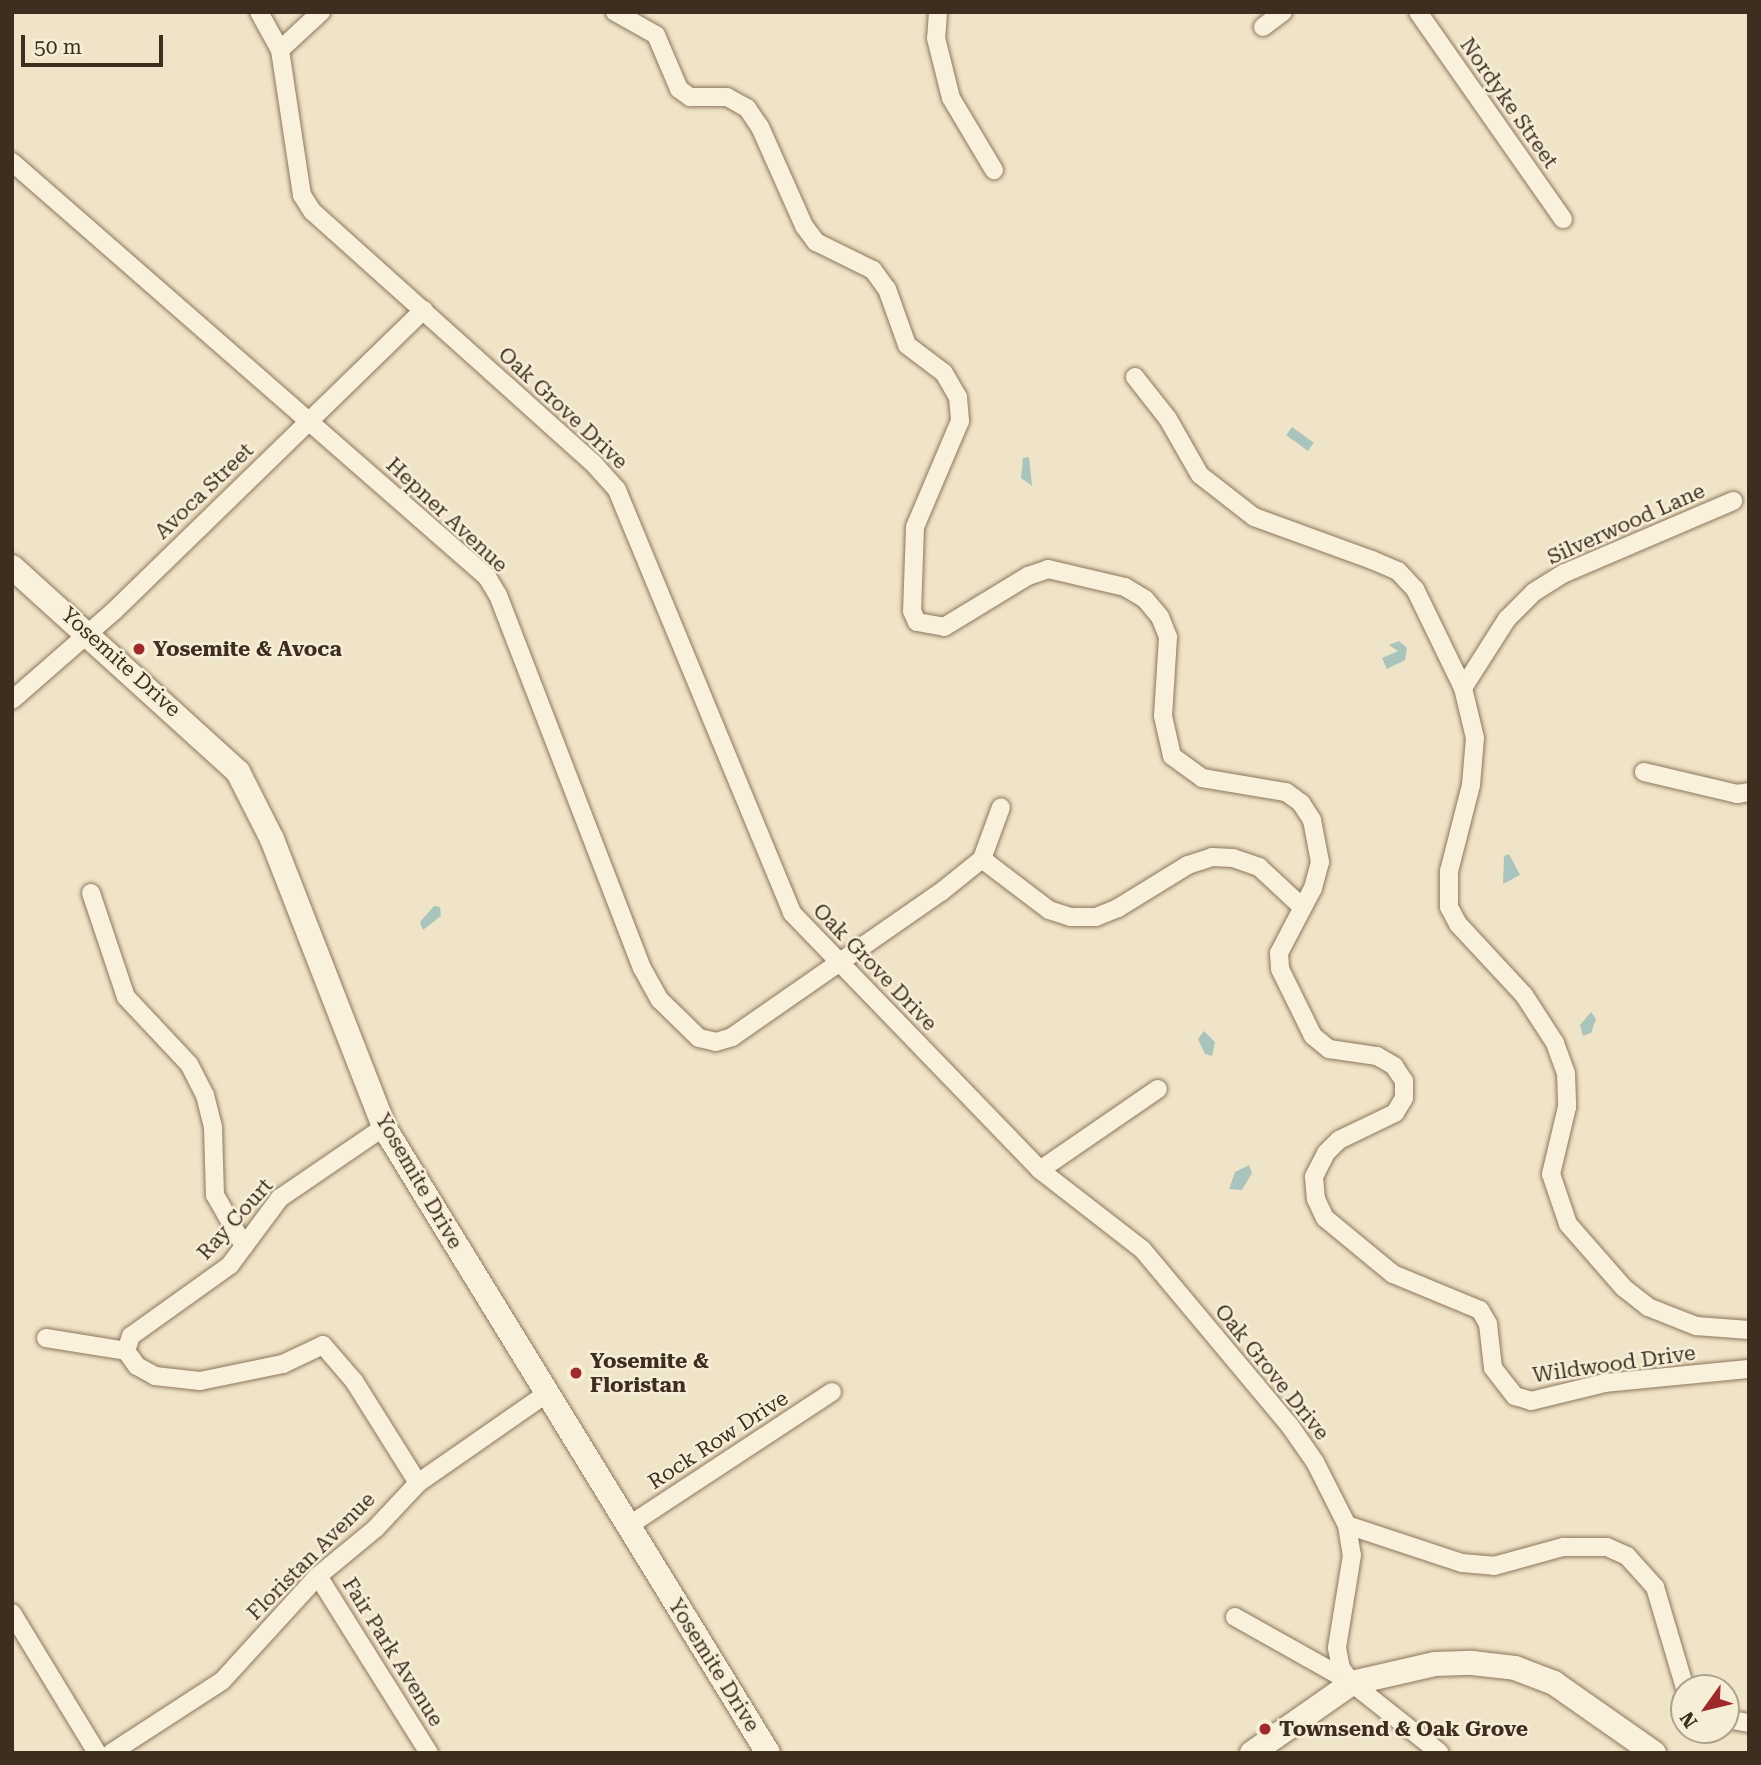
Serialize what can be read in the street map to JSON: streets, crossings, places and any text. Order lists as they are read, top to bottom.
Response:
{
  "streets": {
    "street": [
      "Nordyke Street",
      "Oak Grove Drive",
      "Avoca Street",
      "Hepner Avenue",
      "Silverwood Lane",
      "Yosemite Drive",
      "Ray Court",
      "Wildwood Drive",
      "Rock Row Drive",
      "Floristan Avenue",
      "Fair Park Avenue"
    ]
  },
  "crossings": [
    ["Oak Grove Drive", "Avoca Street"],
    ["Oak Grove Drive", "Hepner Avenue"],
    ["Avoca Street", "Hepner Avenue"],
    ["Avoca Street", "Yosemite Drive"],
    ["Yosemite Drive", "Ray Court"],
    ["Yosemite Drive", "Rock Row Drive"],
    ["Yosemite Drive", "Floristan Avenue"],
    ["Floristan Avenue", "Fair Park Avenue"]
  ],
  "places": ["Yosemite & Avoca", "Yosemite & Floristan", "Townsend & Oak Grove"],
  "scale_bar": "50 m",
  "north": "bottom left"
}
